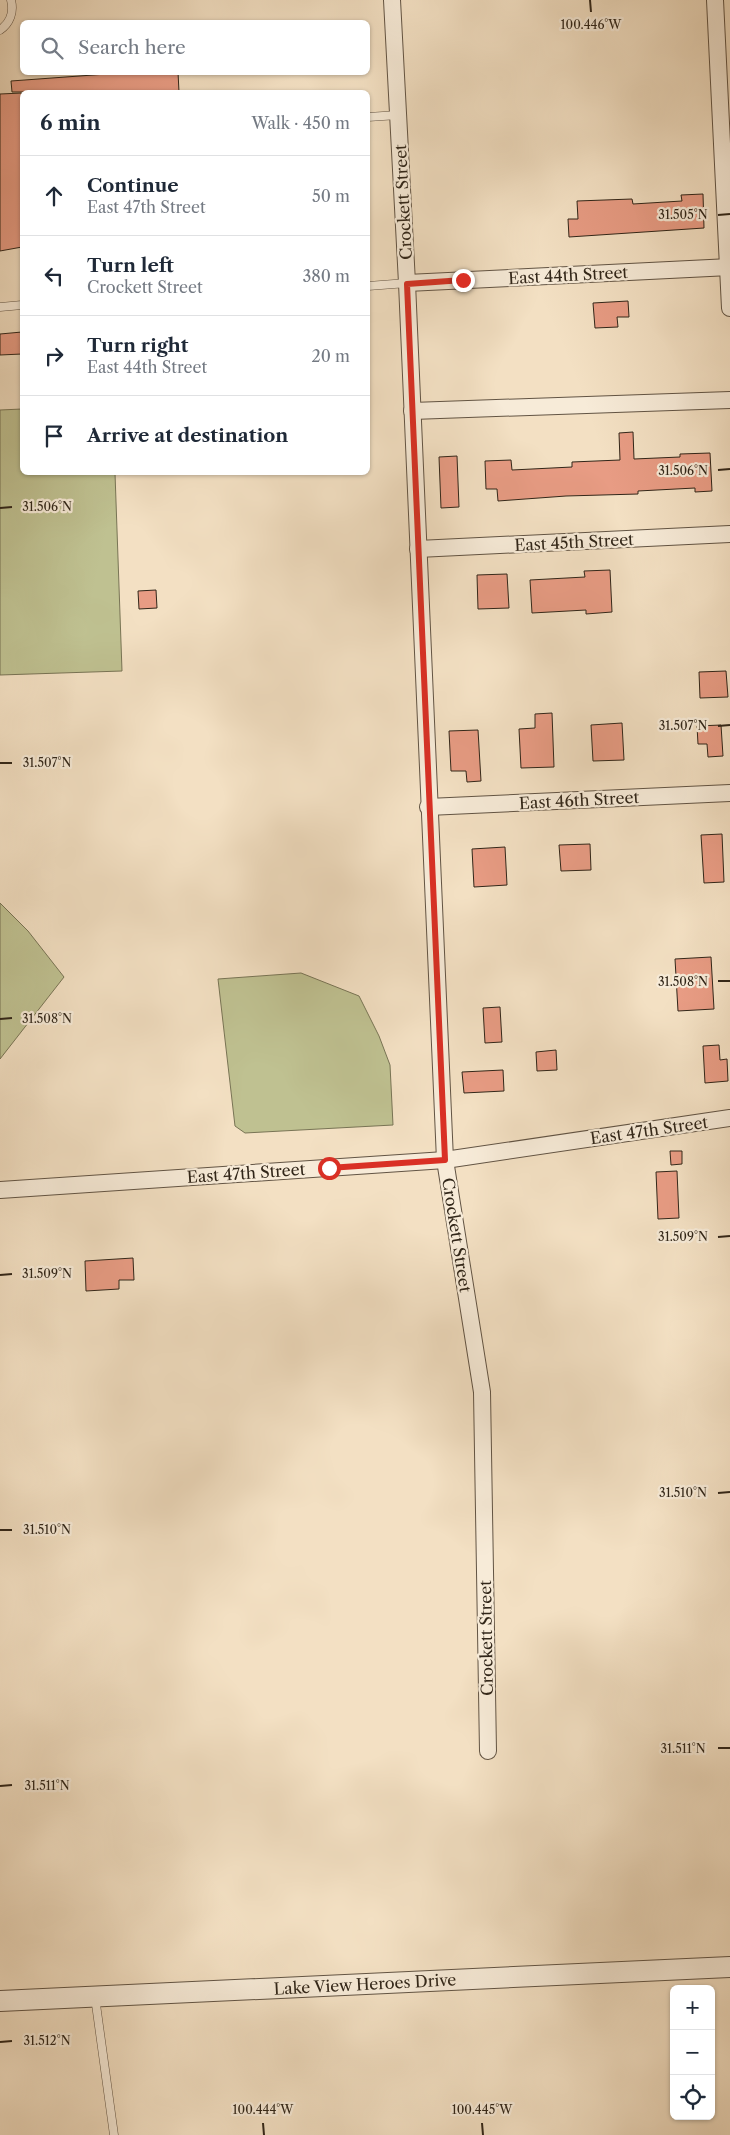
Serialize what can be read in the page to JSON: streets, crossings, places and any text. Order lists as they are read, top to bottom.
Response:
{
  "streets": {
    "street": [
      "Crockett Street",
      "East 44th Street",
      "East 45th Street",
      "East 46th Street",
      "East 47th Street",
      "Lake View Heroes Drive"
    ]
  },
  "crossings": [
    ["Crockett Street", "East 44th Street"],
    ["Crockett Street", "East 45th Street"],
    ["Crockett Street", "East 46th Street"],
    ["Crockett Street", "East 47th Street"]
  ],
  "page": {
    "search": "Search here",
    "heading": ["6 min", "Walk · 450 m"],
    "list": [
      ["Continue", "East 47th Street", "50 m"],
      ["Turn left", "Crockett Street", "380 m"],
      ["Turn right", "East 44th Street", "20 m"],
      "Arrive at destination"
    ],
    "map_buttons": ["+", "−"]
  },
  "coordinates": [
    "100.446°W",
    "31.505°N",
    "31.506°N",
    "31.507°N",
    "31.508°N",
    "31.509°N",
    "31.510°N",
    "31.511°N",
    "31.512°N",
    "100.444°W",
    "100.445°W"
  ]
}
